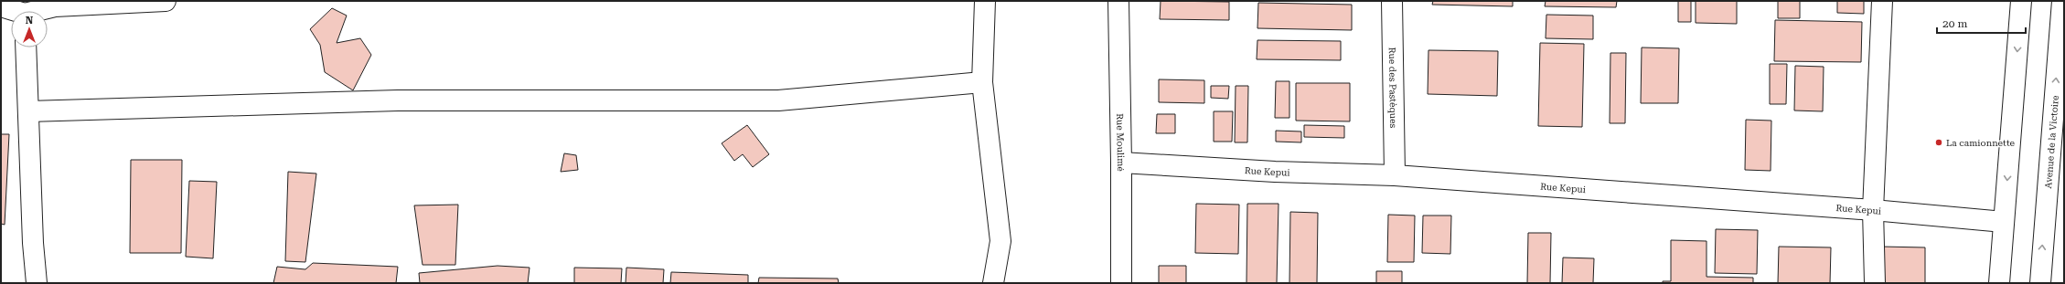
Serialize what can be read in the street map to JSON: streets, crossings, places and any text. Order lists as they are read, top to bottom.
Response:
{
  "streets": {
    "main road": [
      "Rue des Pastèques",
      "Rue Moulimé",
      "Avenue de la Victoire",
      "Rue Kepui"
    ]
  },
  "crossings": [
    ["Rue des Pastèques", "Rue Kepui"],
    ["Rue Moulimé", "Rue Kepui"]
  ],
  "places": ["La camionnette"],
  "scale_bar": "20 m",
  "north": "top"
}
